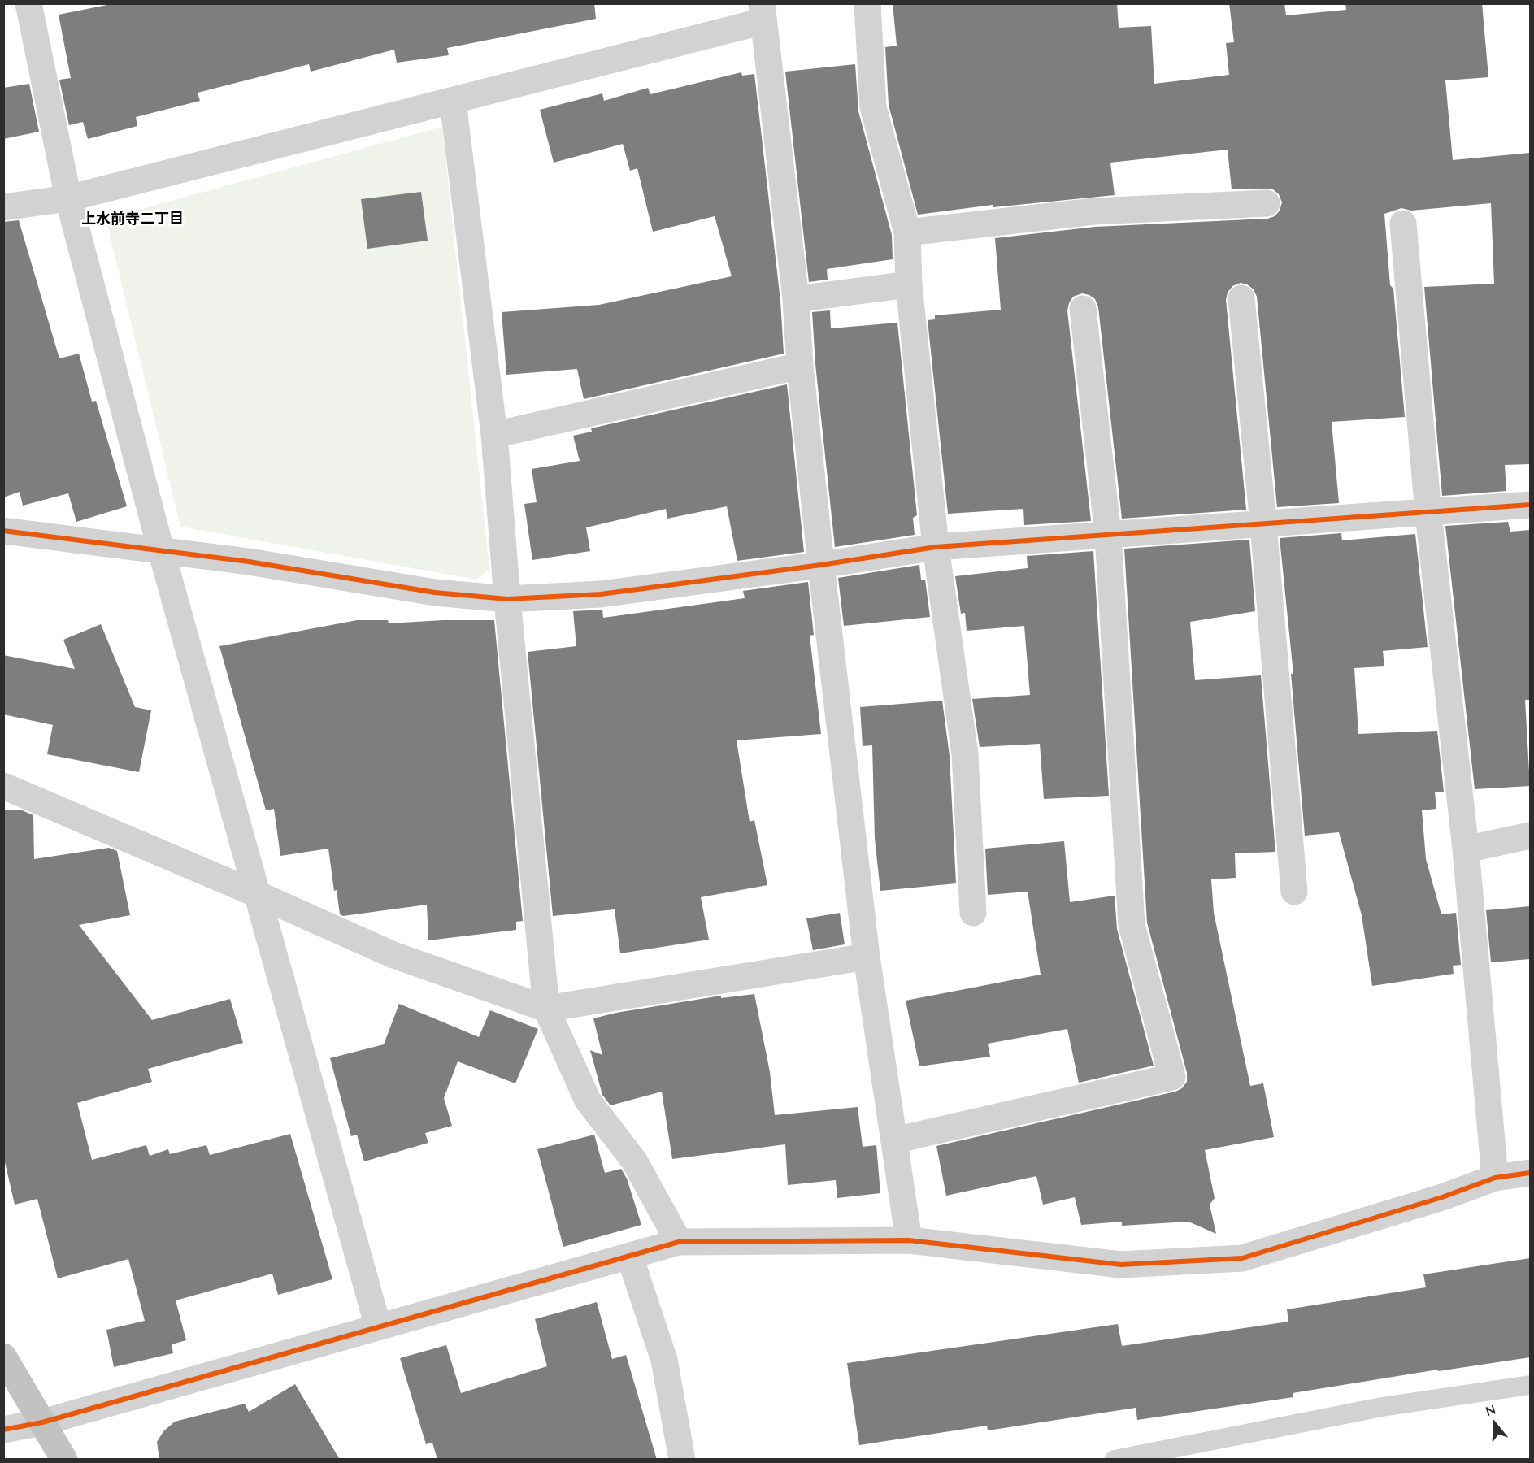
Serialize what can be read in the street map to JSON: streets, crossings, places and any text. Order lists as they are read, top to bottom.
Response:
{
  "districts": ["上水前寺二丁目"],
  "north": "top"
}
